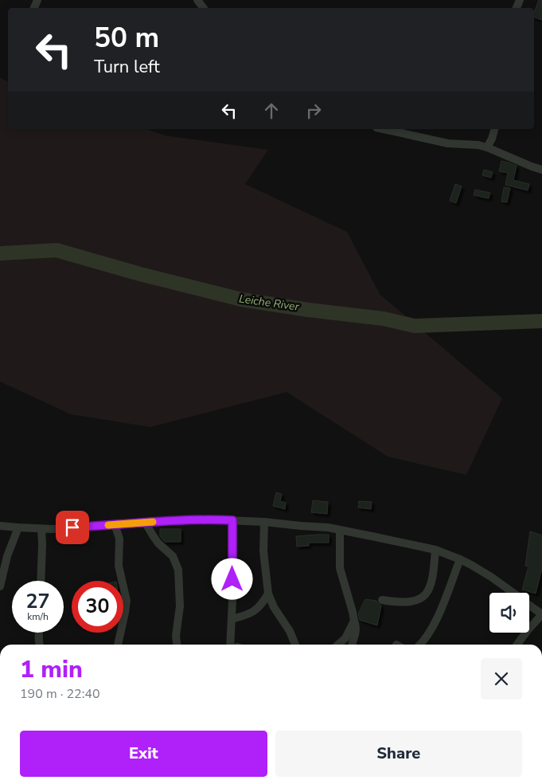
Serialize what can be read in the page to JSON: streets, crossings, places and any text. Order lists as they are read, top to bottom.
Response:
{
  "water": ["Leiche River"],
  "page": {
    "turn": ["50 m", "Turn left"],
    "speed": "27 km/h",
    "limit": "30",
    "heading": ["1 min", "190 m · 22:40"],
    "buttons": ["Exit", "Share"]
  }
}
